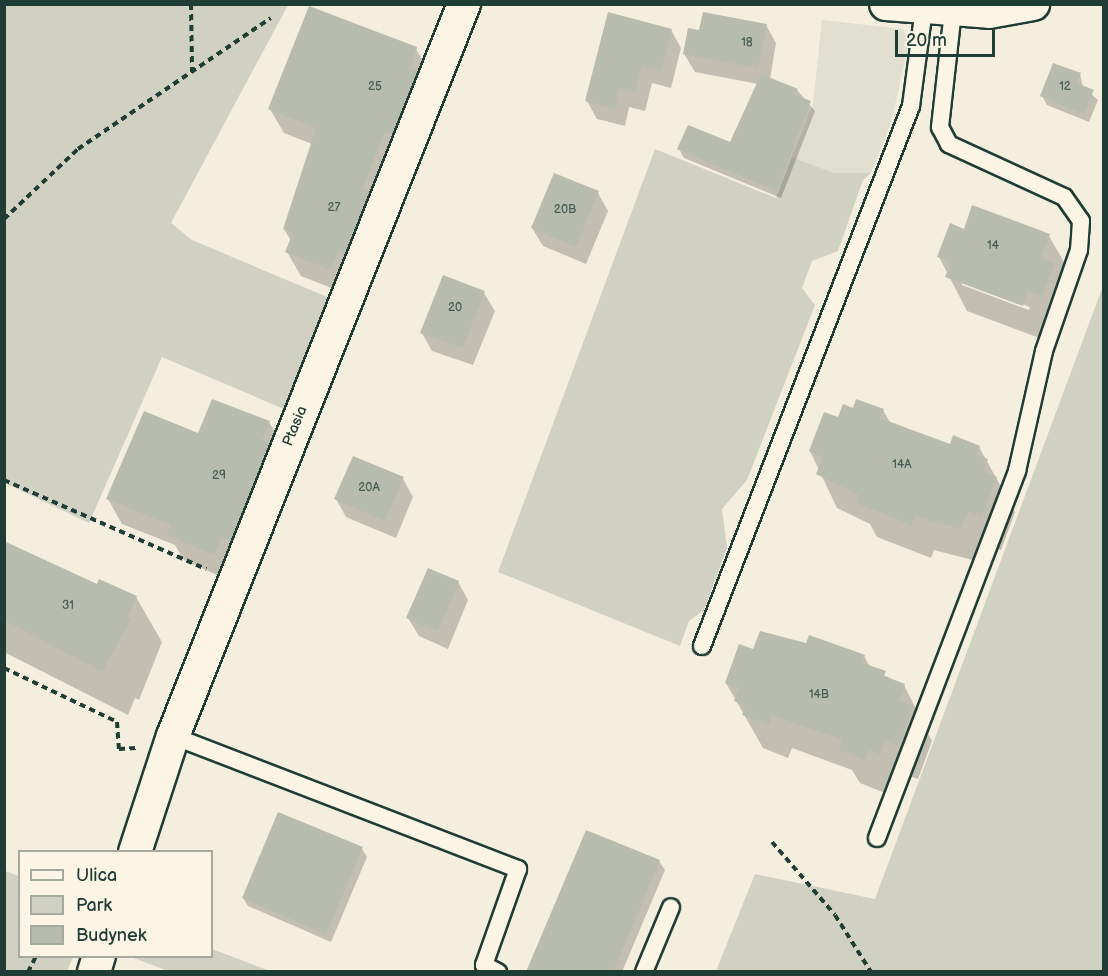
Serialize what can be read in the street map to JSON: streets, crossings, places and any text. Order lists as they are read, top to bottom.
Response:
{
  "streets": {
    "street": ["Ptasia"]
  },
  "house_numbers": [
    "18",
    "25",
    "12",
    "27",
    "20B",
    "14",
    "20",
    "14A",
    "29",
    "20A",
    "31",
    "14B"
  ],
  "legend": ["Ulica", "Park", "Budynek"],
  "scale_bar": "20 m"
}
